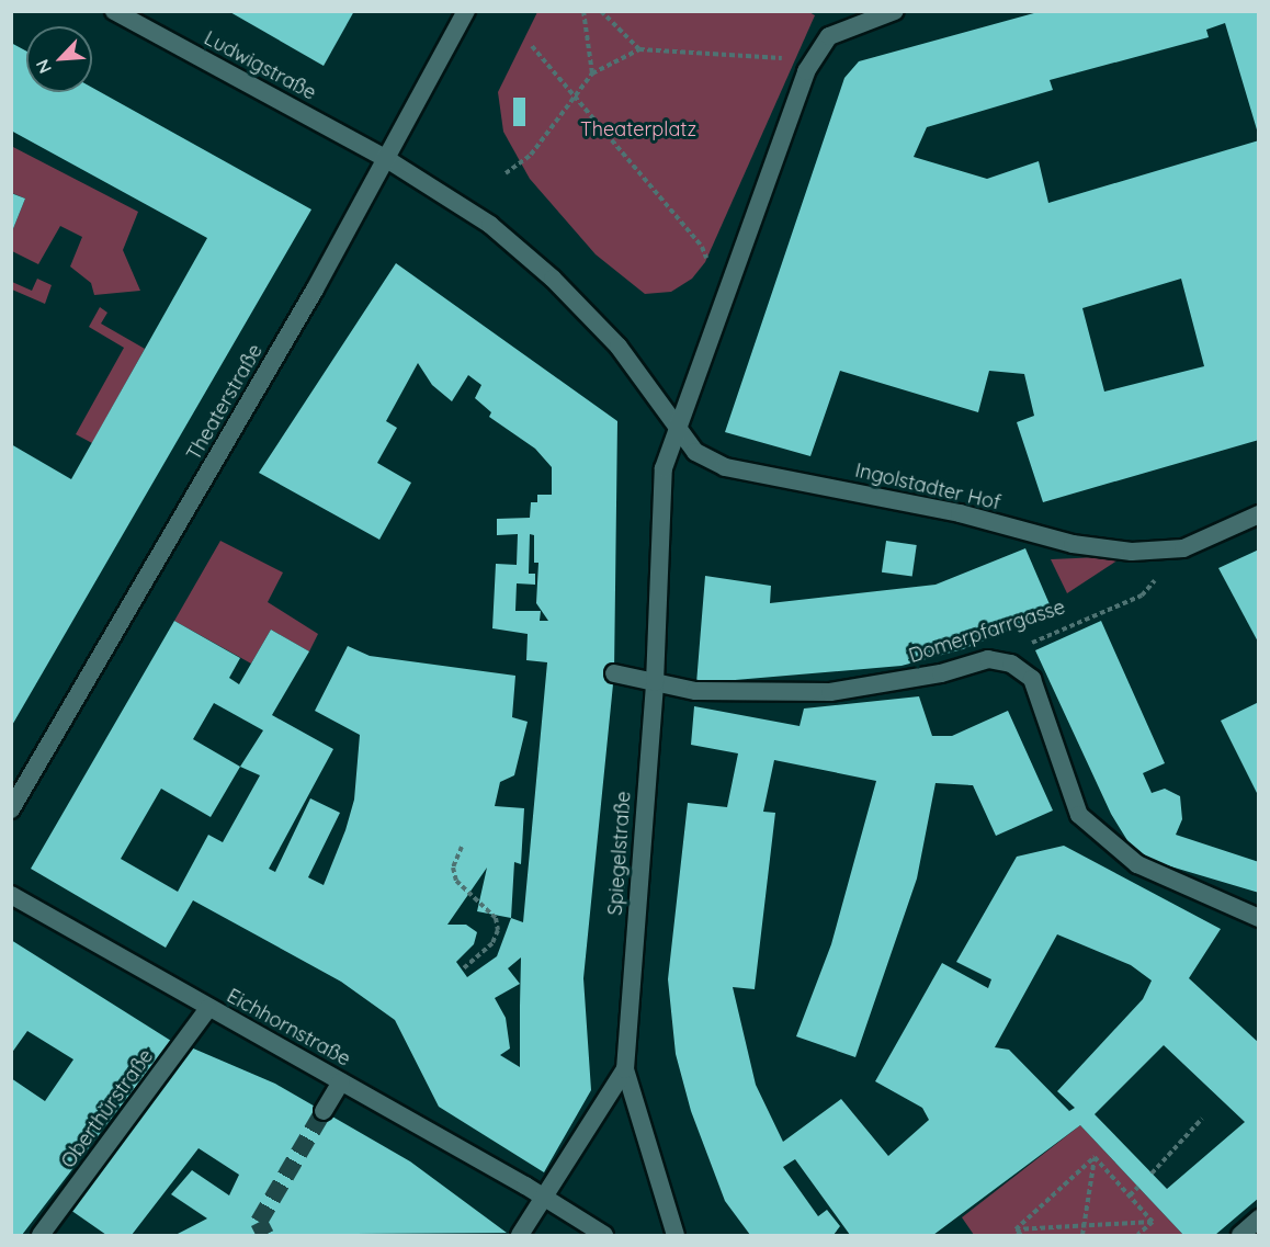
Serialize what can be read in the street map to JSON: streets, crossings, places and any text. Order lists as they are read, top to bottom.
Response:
{
  "streets": {
    "street": [
      "Ludwigstraße",
      "Theaterstraße",
      "Ingolstadter Hof",
      "Domerpfarrgasse",
      "Spiegelstraße",
      "Eichhornstraße",
      "Oberthürstraße"
    ]
  },
  "crossings": [
    ["Ludwigstraße", "Theaterstraße"],
    ["Ingolstadter Hof", "Domerpfarrgasse"],
    ["Ingolstadter Hof", "Spiegelstraße"],
    ["Domerpfarrgasse", "Spiegelstraße"],
    ["Eichhornstraße", "Oberthürstraße"]
  ],
  "parks": ["Theaterplatz"],
  "north": "bottom left"
}
